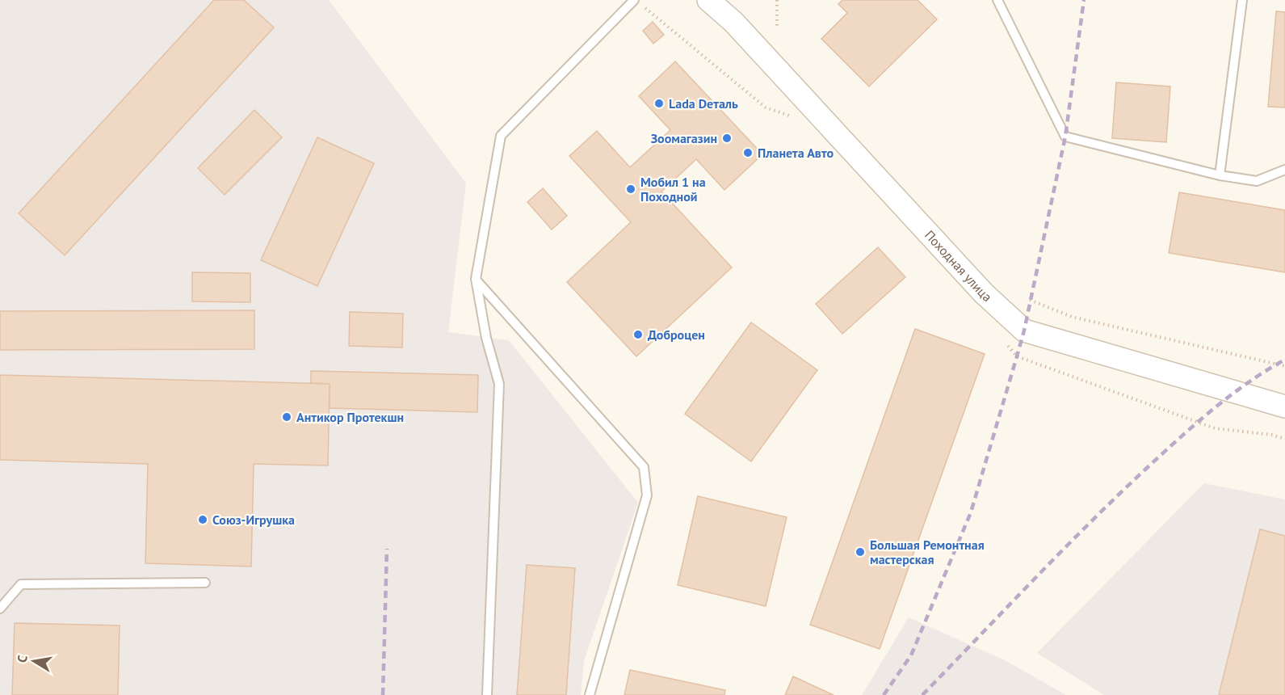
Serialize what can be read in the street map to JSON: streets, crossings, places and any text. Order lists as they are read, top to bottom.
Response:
{
  "streets": {
    "main road": ["Походная улица"]
  },
  "places": [
    "Lada Dеталь",
    "Зоомагазин",
    "Планета Авто",
    "Мобил 1 на Походной",
    "Доброцен",
    "Антикор Протекшн",
    "Союз-Игрушка",
    "Большая Ремонтная мастерская"
  ],
  "north": "left"
}
